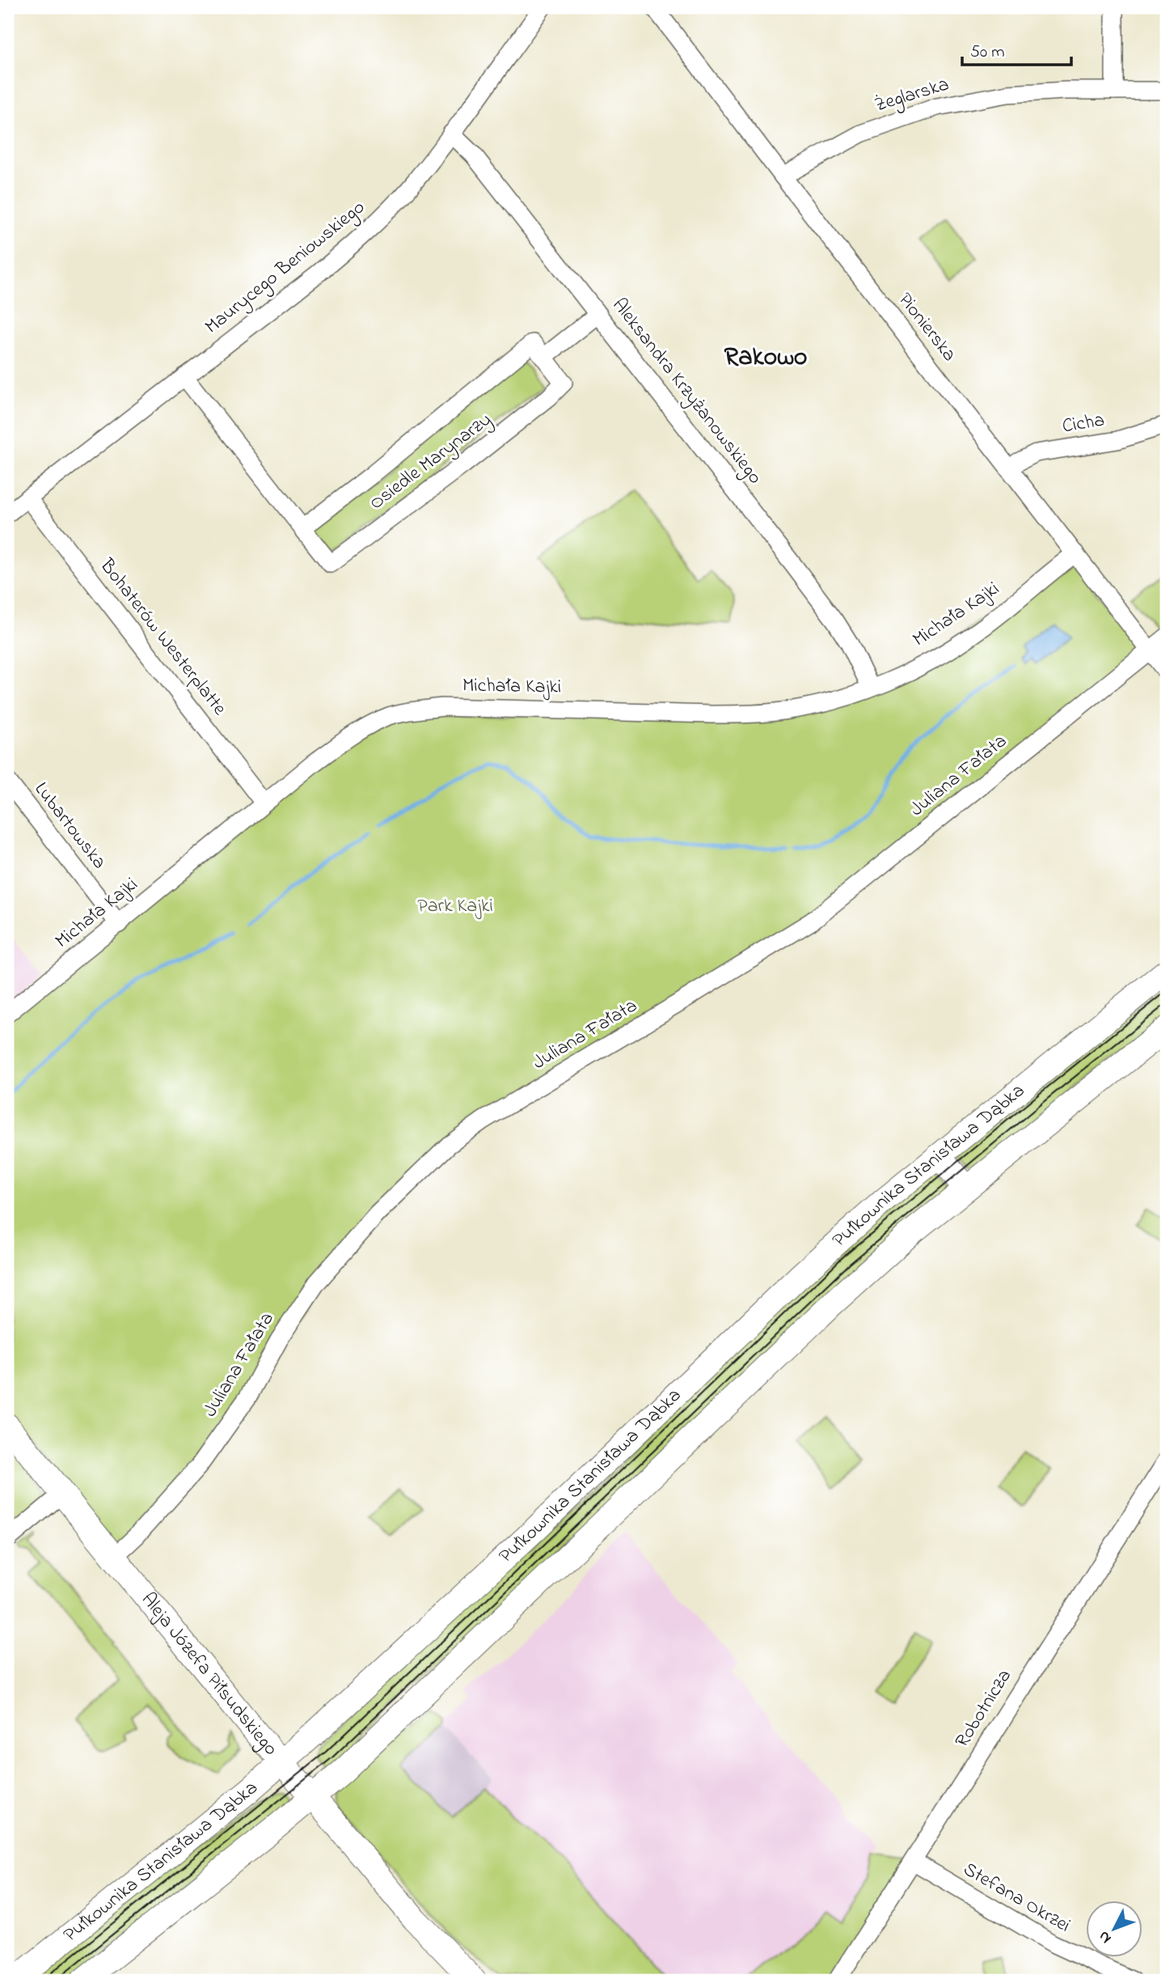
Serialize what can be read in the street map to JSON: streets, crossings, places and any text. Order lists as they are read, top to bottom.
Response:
{
  "streets": {
    "street": [
      "Żeglarska",
      "Maurycego Beniowskiego",
      "Pionierska",
      "Aleksandra Krzyżanowskiego",
      "Cicha",
      "Osiedle Marynarzy",
      "Michała Kajki",
      "Bohaterów Westerplatte",
      "Juliana Fałata",
      "Lubartowska",
      "Pułkownika Stanisława Dąbka",
      "Aleja Józefa Piłsudskiego",
      "Robotnicza",
      "Stefana Okrzei"
    ]
  },
  "crossings": [
    ["Żeglarska", "Pionierska"],
    ["Maurycego Beniowskiego", "Aleksandra Krzyżanowskiego"],
    ["Maurycego Beniowskiego", "Osiedle Marynarzy"],
    ["Maurycego Beniowskiego", "Bohaterów Westerplatte"],
    ["Pionierska", "Cicha"],
    ["Pionierska", "Michała Kajki"],
    ["Pionierska", "Juliana Fałata"],
    ["Aleksandra Krzyżanowskiego", "Michała Kajki"],
    ["Michała Kajki", "Bohaterów Westerplatte"],
    ["Michała Kajki", "Lubartowska"],
    ["Juliana Fałata", "Aleja Józefa Piłsudskiego"],
    ["Pułkownika Stanisława Dąbka", "Aleja Józefa Piłsudskiego"],
    ["Robotnicza", "Stefana Okrzei"]
  ],
  "districts": ["Rakowo"],
  "parks": ["Park Kajki"],
  "scale_bar": "50 m",
  "north": "bottom left"
}
